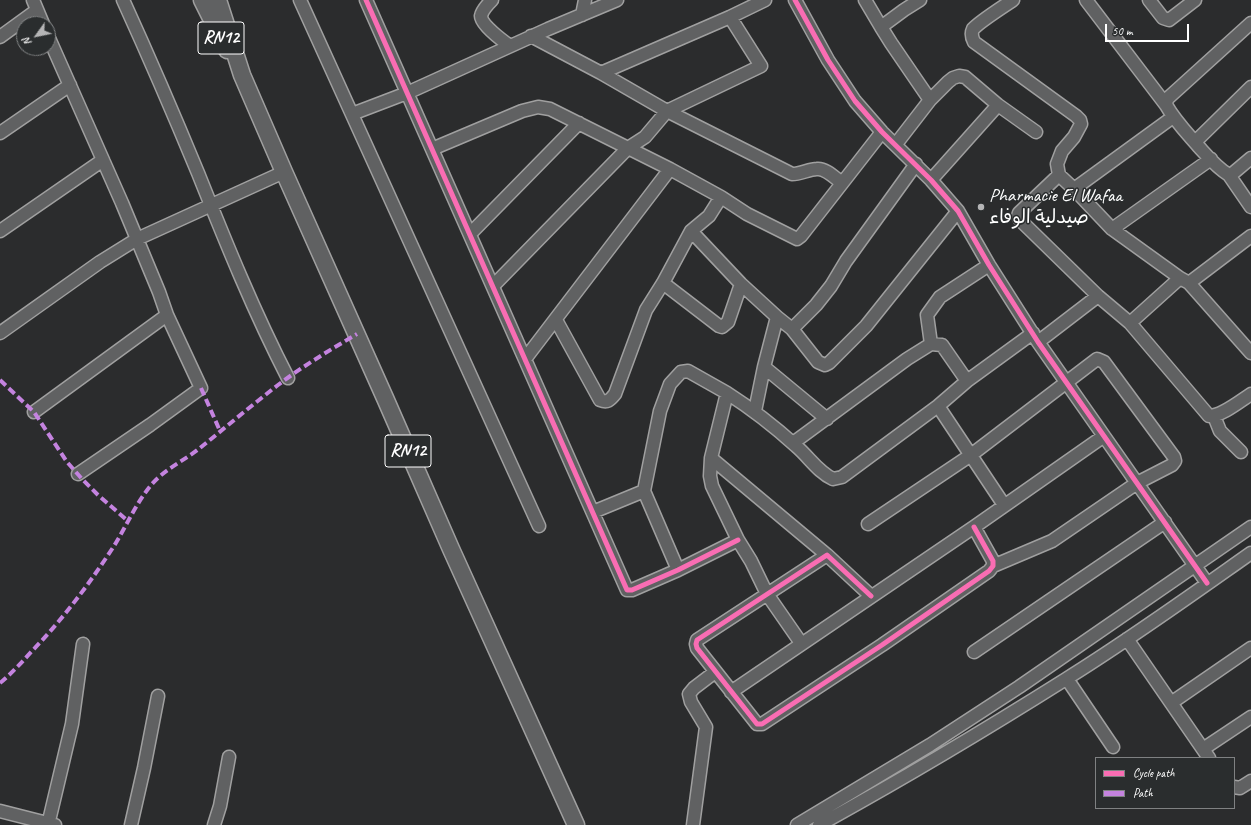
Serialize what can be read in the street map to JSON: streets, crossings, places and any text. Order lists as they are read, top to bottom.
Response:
{
  "streets": {
    "main road": ["RN12"]
  },
  "places": ["Pharmacie El Wafaa صيدلية الوفاء"],
  "legend": ["Cycle path", "Path"],
  "scale_bar": "50 m",
  "north": "bottom left"
}
